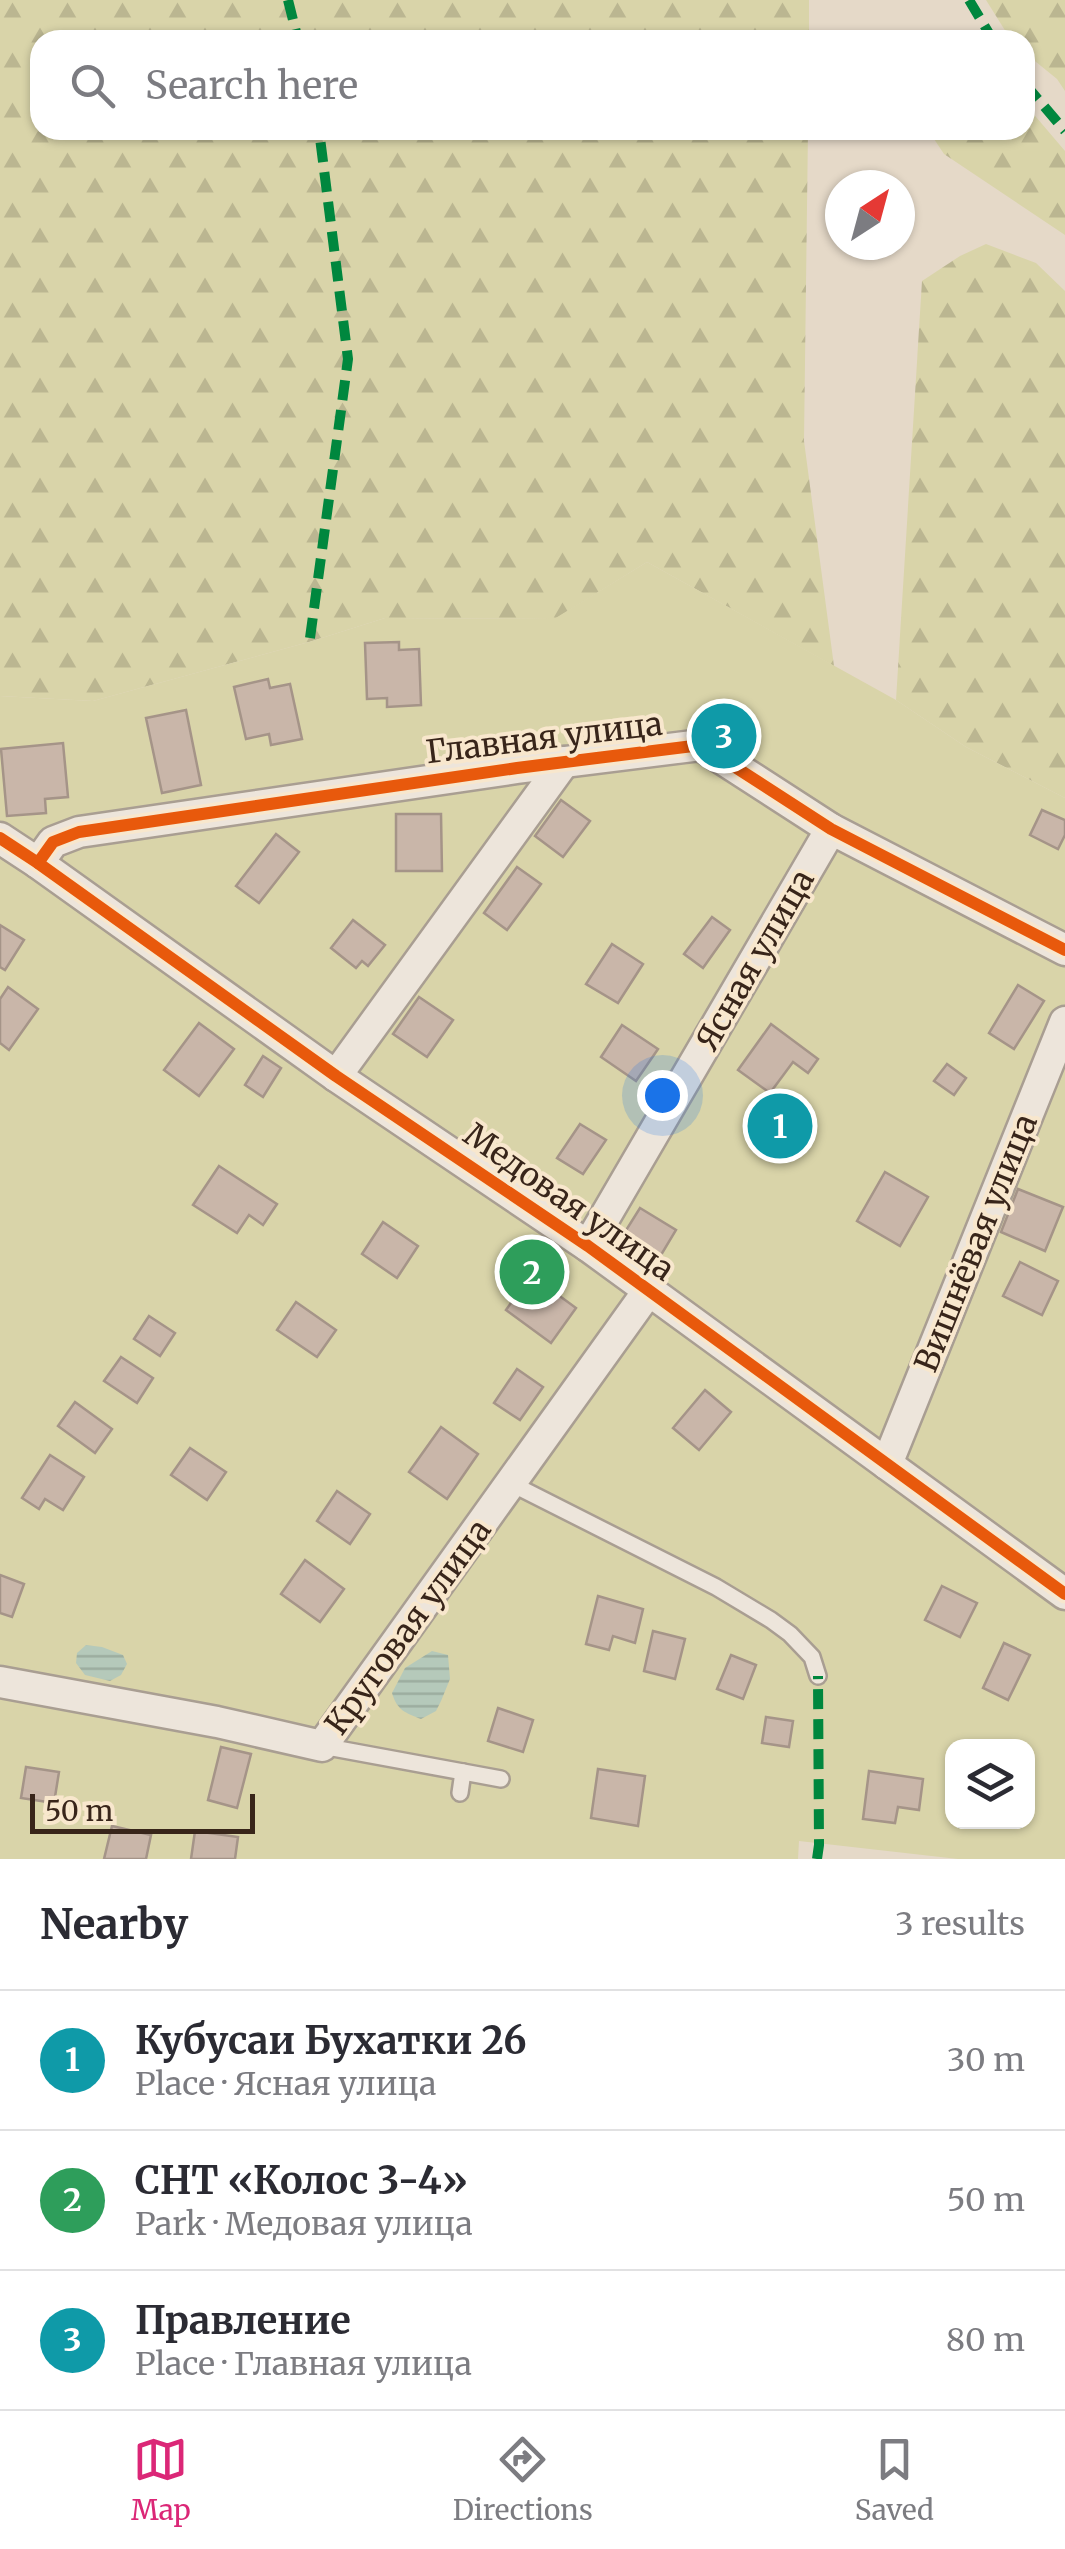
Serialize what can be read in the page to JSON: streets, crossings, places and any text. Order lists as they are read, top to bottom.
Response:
{
  "streets": {
    "street": [
      "Главная улица",
      "Ясная улица",
      "Медовая улица",
      "Вишнёвая улица",
      "Круговая улица"
    ]
  },
  "crossings": [
    ["Главная улица", "Ясная улица"],
    ["Главная улица", "Медовая улица"],
    ["Ясная улица", "Медовая улица"],
    ["Медовая улица", "Вишнёвая улица"],
    ["Медовая улица", "Круговая улица"]
  ],
  "scale_bar": "50 m",
  "north": "top right",
  "page": {
    "search": "Search here",
    "pins": ["3", "1", "2"],
    "scale": "50 m",
    "heading": ["Nearby", "3 results"],
    "list": [
      {
        "mark": "1",
        "name": "Кубусаи Бухатки 26",
        "note": "Place · Ясная улица",
        "value": "30 m"
      },
      {
        "mark": "2",
        "name": "СНТ «Колос 3-4»",
        "note": "Park · Медовая улица",
        "value": "50 m"
      },
      {
        "mark": "3",
        "name": "Правление",
        "note": "Place · Главная улица",
        "value": "80 m"
      }
    ],
    "nav": ["Map", "Directions", "Saved"]
  }
}
